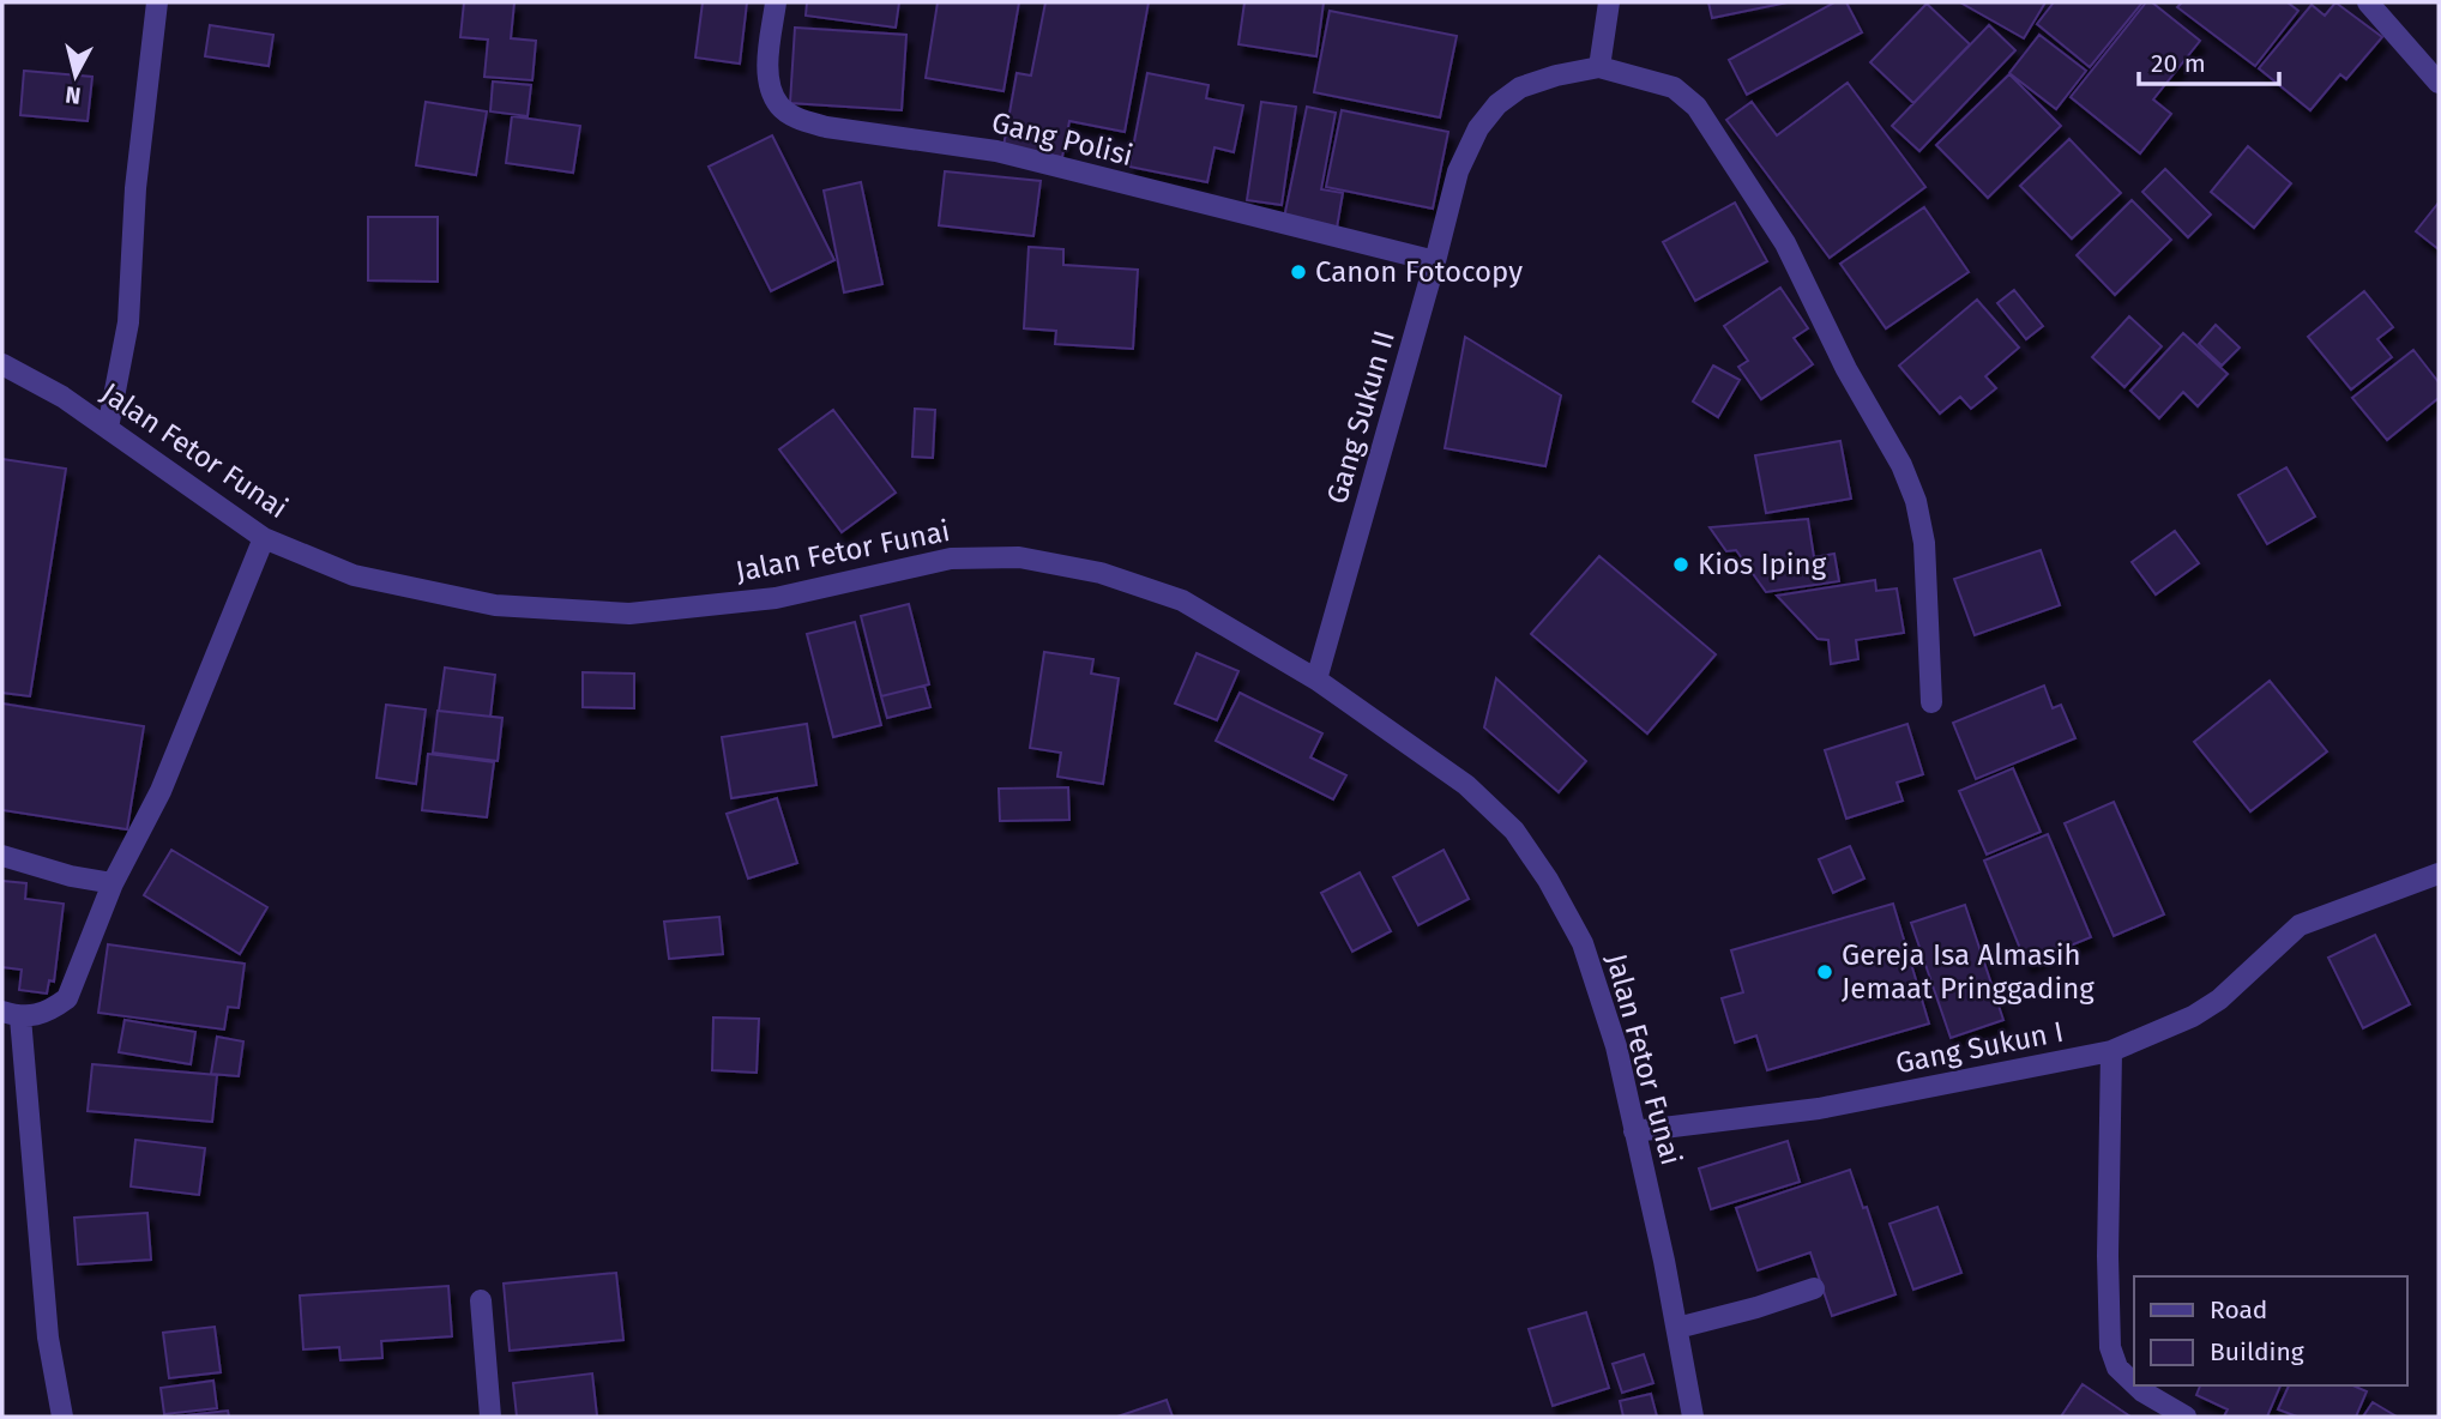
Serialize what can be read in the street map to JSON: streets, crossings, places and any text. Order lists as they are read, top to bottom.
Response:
{
  "streets": {
    "street": [
      "Gang Polisi",
      "Gang Sukun II",
      "Jalan Fetor Funai",
      "Gang Sukun I"
    ]
  },
  "crossings": [
    ["Gang Polisi", "Gang Sukun II"],
    ["Gang Sukun II", "Jalan Fetor Funai"],
    ["Jalan Fetor Funai", "Gang Sukun I"]
  ],
  "places": ["Canon Fotocopy", "Kios Iping", "Gereja Isa Almasih Jemaat Pringgading"],
  "legend": ["Road", "Building"],
  "scale_bar": "20 m",
  "north": "bottom"
}
